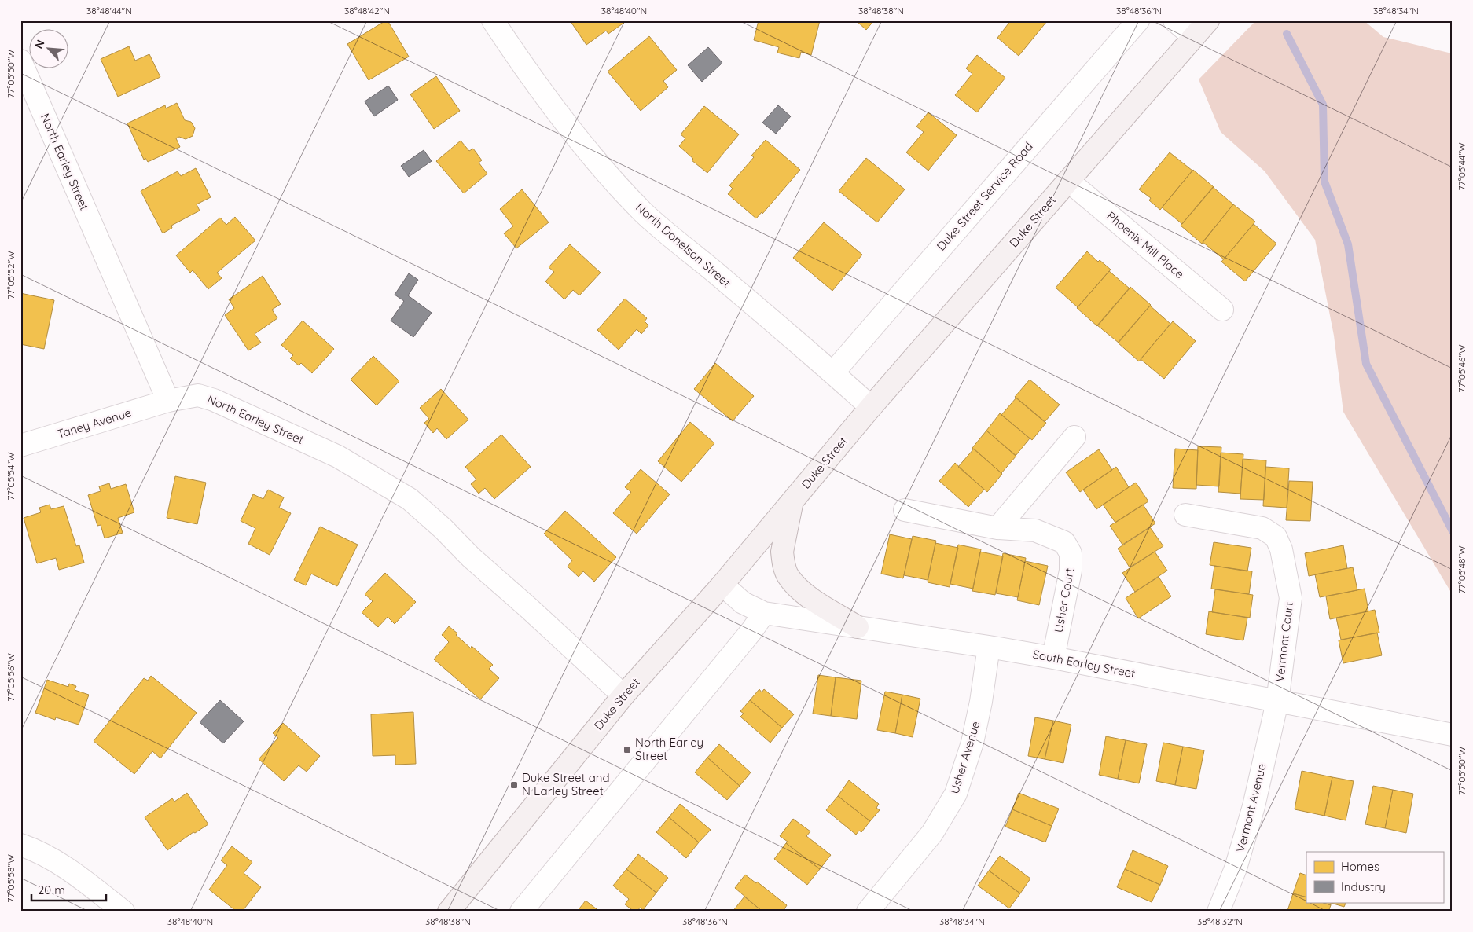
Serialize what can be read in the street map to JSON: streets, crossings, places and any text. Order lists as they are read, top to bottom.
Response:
{
  "streets": {
    "main road": ["Duke Street"],
    "street": [
      "North Earley Street",
      "Duke Street Service Road",
      "North Donelson Street",
      "Phoenix Mill Place",
      "Taney Avenue",
      "Usher Court",
      "Vermont Court",
      "South Earley Street",
      "Usher Avenue",
      "Vermont Avenue"
    ]
  },
  "crossings": [
    ["North Earley Street", "Duke Street"],
    ["North Earley Street", "Taney Avenue"],
    ["Duke Street Service Road", "North Donelson Street"],
    ["Duke Street", "North Donelson Street"],
    ["Duke Street", "Phoenix Mill Place"],
    ["Duke Street", "South Earley Street"],
    ["Usher Court", "South Earley Street"],
    ["Vermont Court", "South Earley Street"],
    ["Vermont Court", "Vermont Avenue"],
    ["South Earley Street", "Usher Avenue"],
    ["South Earley Street", "Vermont Avenue"]
  ],
  "places": {
    "transit": ["North Earley Street", "Duke Street and N Earley Street"]
  },
  "legend": ["Homes", "Industry"],
  "scale_bar": "20 m",
  "north": "top left",
  "coordinates": [
    "38°48'44\"N",
    "38°48'42\"N",
    "38°48'40\"N",
    "38°48'38\"N",
    "38°48'36\"N",
    "38°48'34\"N",
    "77°05'50\"W",
    "77°05'44\"W",
    "77°05'52\"W",
    "77°05'46\"W",
    "77°05'54\"W",
    "77°05'48\"W",
    "77°05'56\"W",
    "77°05'58\"W",
    "38°48'32\"N"
  ]
}
